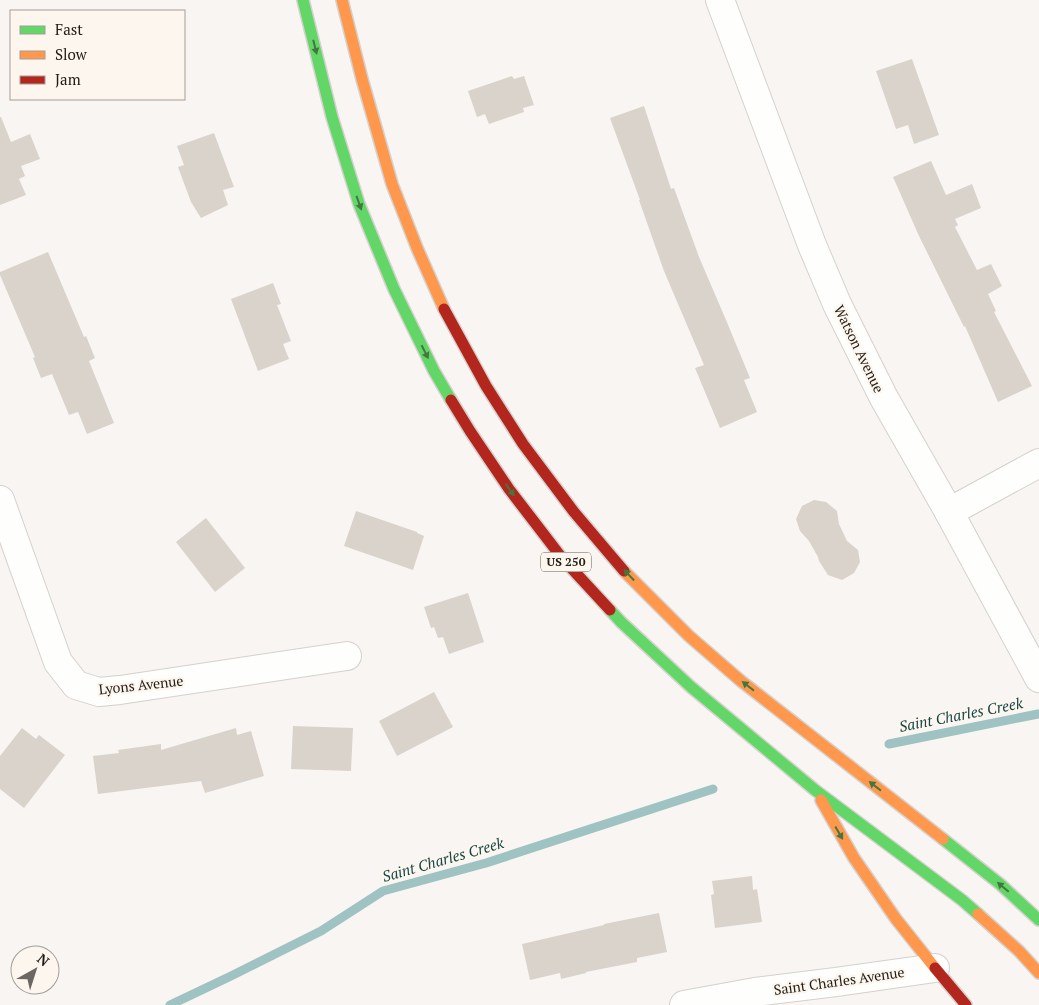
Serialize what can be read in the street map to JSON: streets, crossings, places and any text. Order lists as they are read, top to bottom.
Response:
{
  "streets": {
    "main road": ["US 250"],
    "street": ["Watson Avenue", "Lyons Avenue", "Saint Charles Avenue"]
  },
  "water": ["Saint Charles Creek"],
  "legend": ["Fast", "Slow", "Jam"],
  "north": "top right"
}
